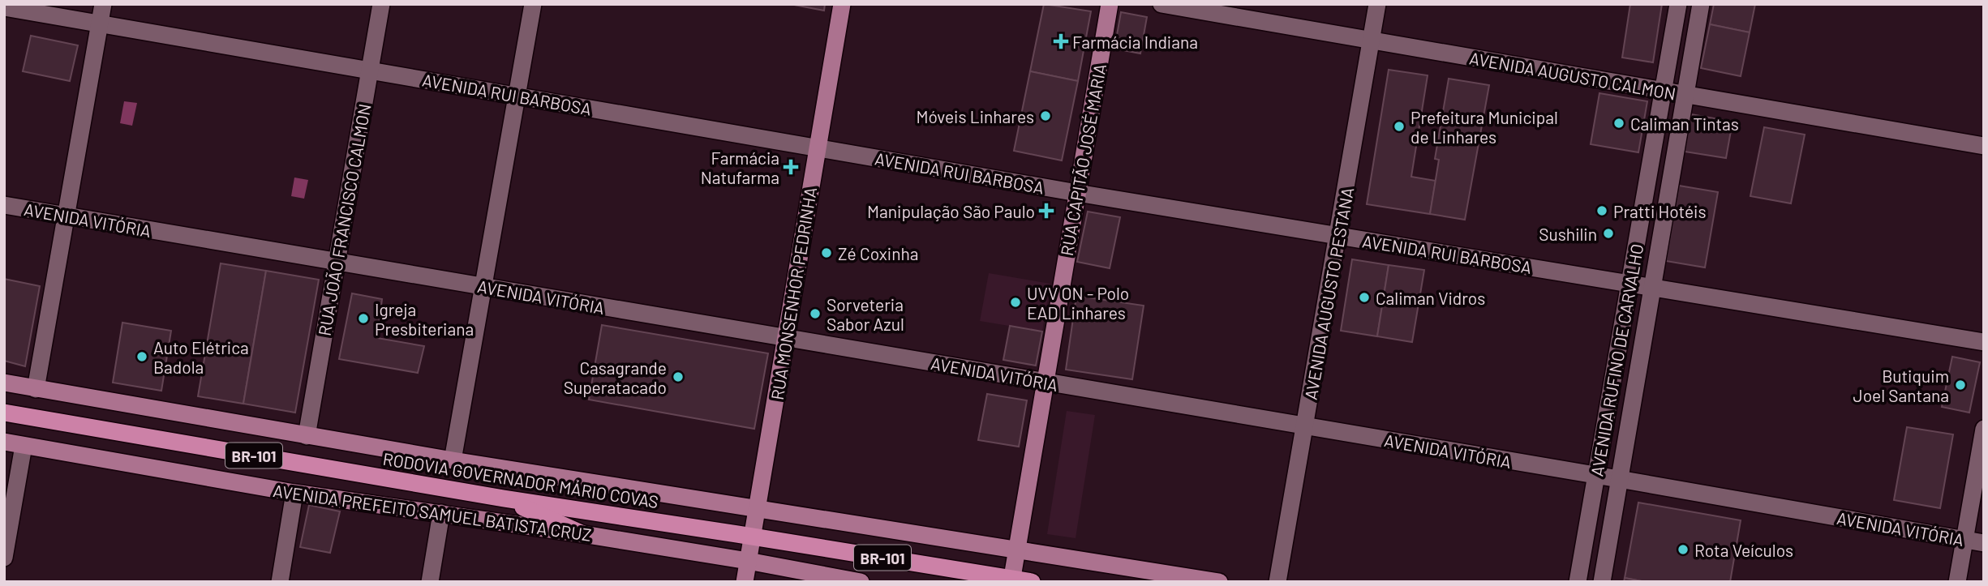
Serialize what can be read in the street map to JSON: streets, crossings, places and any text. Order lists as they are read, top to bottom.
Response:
{
  "streets": {
    "highway": ["BR-101", "RODOVIA GOVERNADOR MÁRIO COVAS"],
    "main road": ["RUA CAPITÃO JOSÉ MARIA", "RUA MONSENHOR PEDRINHA", "AVENIDA PREFEITO SAMUEL BATISTA CRUZ"],
    "street": [
      "AVENIDA AUGUSTO CALMON",
      "AVENIDA RUI BARBOSA",
      "AVENIDA VITÓRIA",
      "RUA JOÃO FRANCISCO CALMON",
      "AVENIDA AUGUSTO PESTANA",
      "AVENIDA RUFINO DE CARVALHO"
    ]
  },
  "crossings": [
    ["AVENIDA AUGUSTO CALMON", "AVENIDA AUGUSTO PESTANA"],
    ["AVENIDA AUGUSTO CALMON", "AVENIDA RUFINO DE CARVALHO"],
    ["AVENIDA RUI BARBOSA", "RUA CAPITÃO JOSÉ MARIA"],
    ["AVENIDA RUI BARBOSA", "RUA JOÃO FRANCISCO CALMON"],
    ["AVENIDA RUI BARBOSA", "RUA MONSENHOR PEDRINHA"],
    ["AVENIDA RUI BARBOSA", "AVENIDA AUGUSTO PESTANA"],
    ["AVENIDA RUI BARBOSA", "AVENIDA RUFINO DE CARVALHO"],
    ["RUA CAPITÃO JOSÉ MARIA", "AVENIDA VITÓRIA"],
    ["RUA CAPITÃO JOSÉ MARIA", "RODOVIA GOVERNADOR MÁRIO COVAS"],
    ["AVENIDA VITÓRIA", "RUA JOÃO FRANCISCO CALMON"],
    ["AVENIDA VITÓRIA", "RUA MONSENHOR PEDRINHA"],
    ["AVENIDA VITÓRIA", "AVENIDA AUGUSTO PESTANA"],
    ["AVENIDA VITÓRIA", "AVENIDA RUFINO DE CARVALHO"],
    ["RUA MONSENHOR PEDRINHA", "RODOVIA GOVERNADOR MÁRIO COVAS"],
    ["RUA MONSENHOR PEDRINHA", "AVENIDA PREFEITO SAMUEL BATISTA CRUZ"]
  ],
  "places": {
    "health": ["Farmácia Indiana", "Farmácia Natufarma", "Manipulação São Paulo"],
    "other": [
      "Móveis Linhares",
      "Caliman Tintas",
      "Prefeitura Municipal de Linhares",
      "Pratti Hotéis",
      "Sushilin",
      "Zé Coxinha",
      "Caliman Vidros",
      "UVV ON - Polo EAD Linhares",
      "Sorveteria Sabor Azul",
      "Igreja Presbiteriana",
      "Auto Elétrica Badola",
      "Casagrande Superatacado",
      "Butiquim Joel Santana",
      "Rota Veículos"
    ]
  }
}
